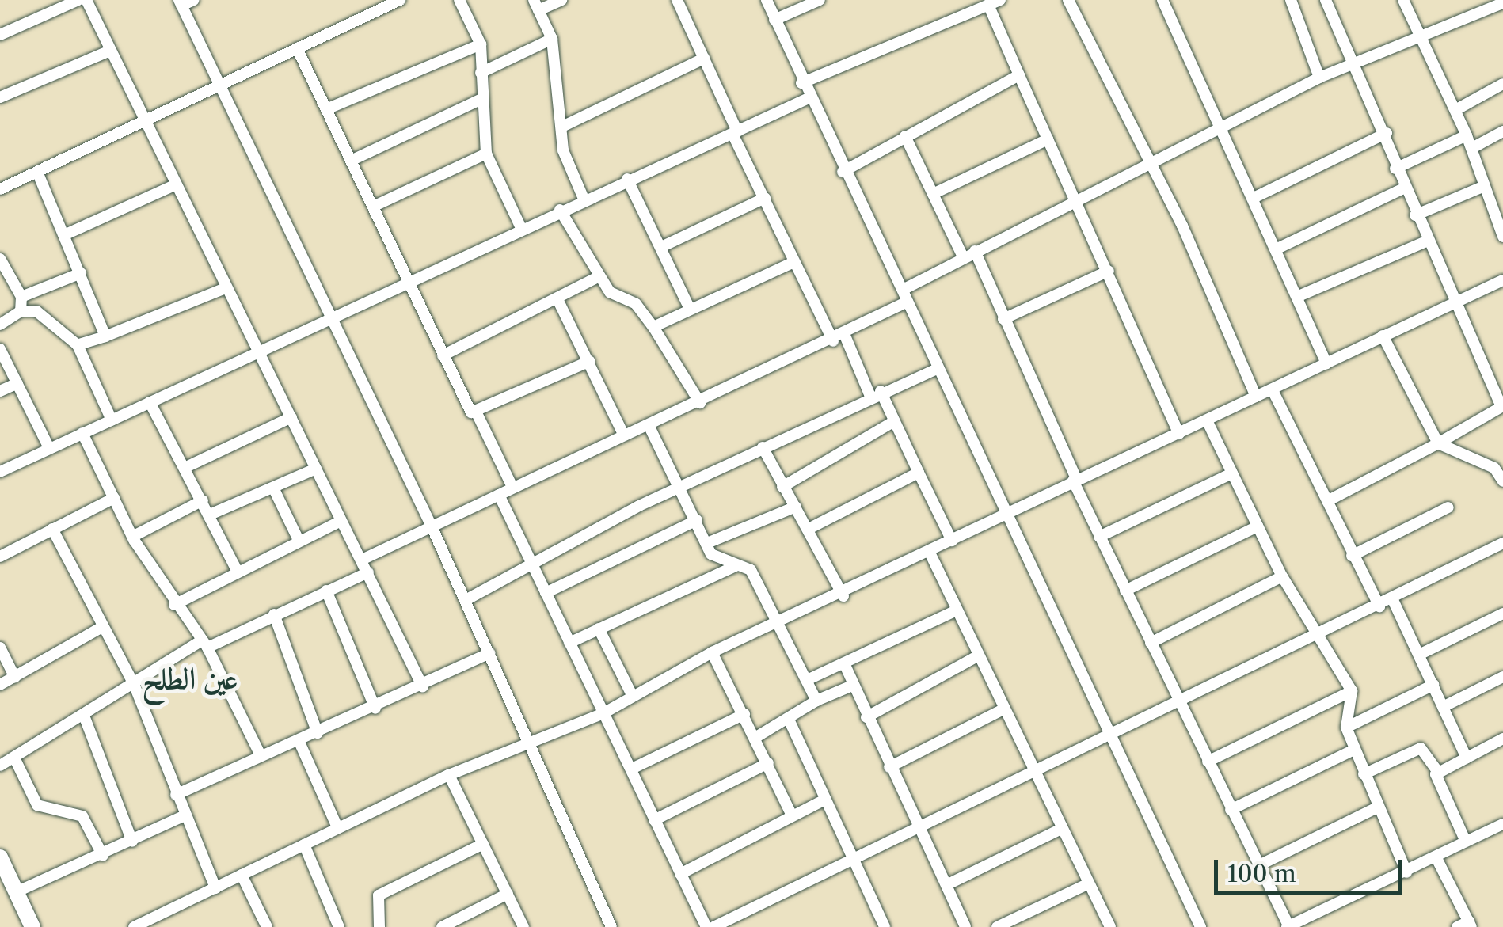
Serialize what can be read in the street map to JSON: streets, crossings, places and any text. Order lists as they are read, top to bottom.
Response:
{
  "districts": ["عين الطلح"],
  "scale_bar": "100 m"
}
